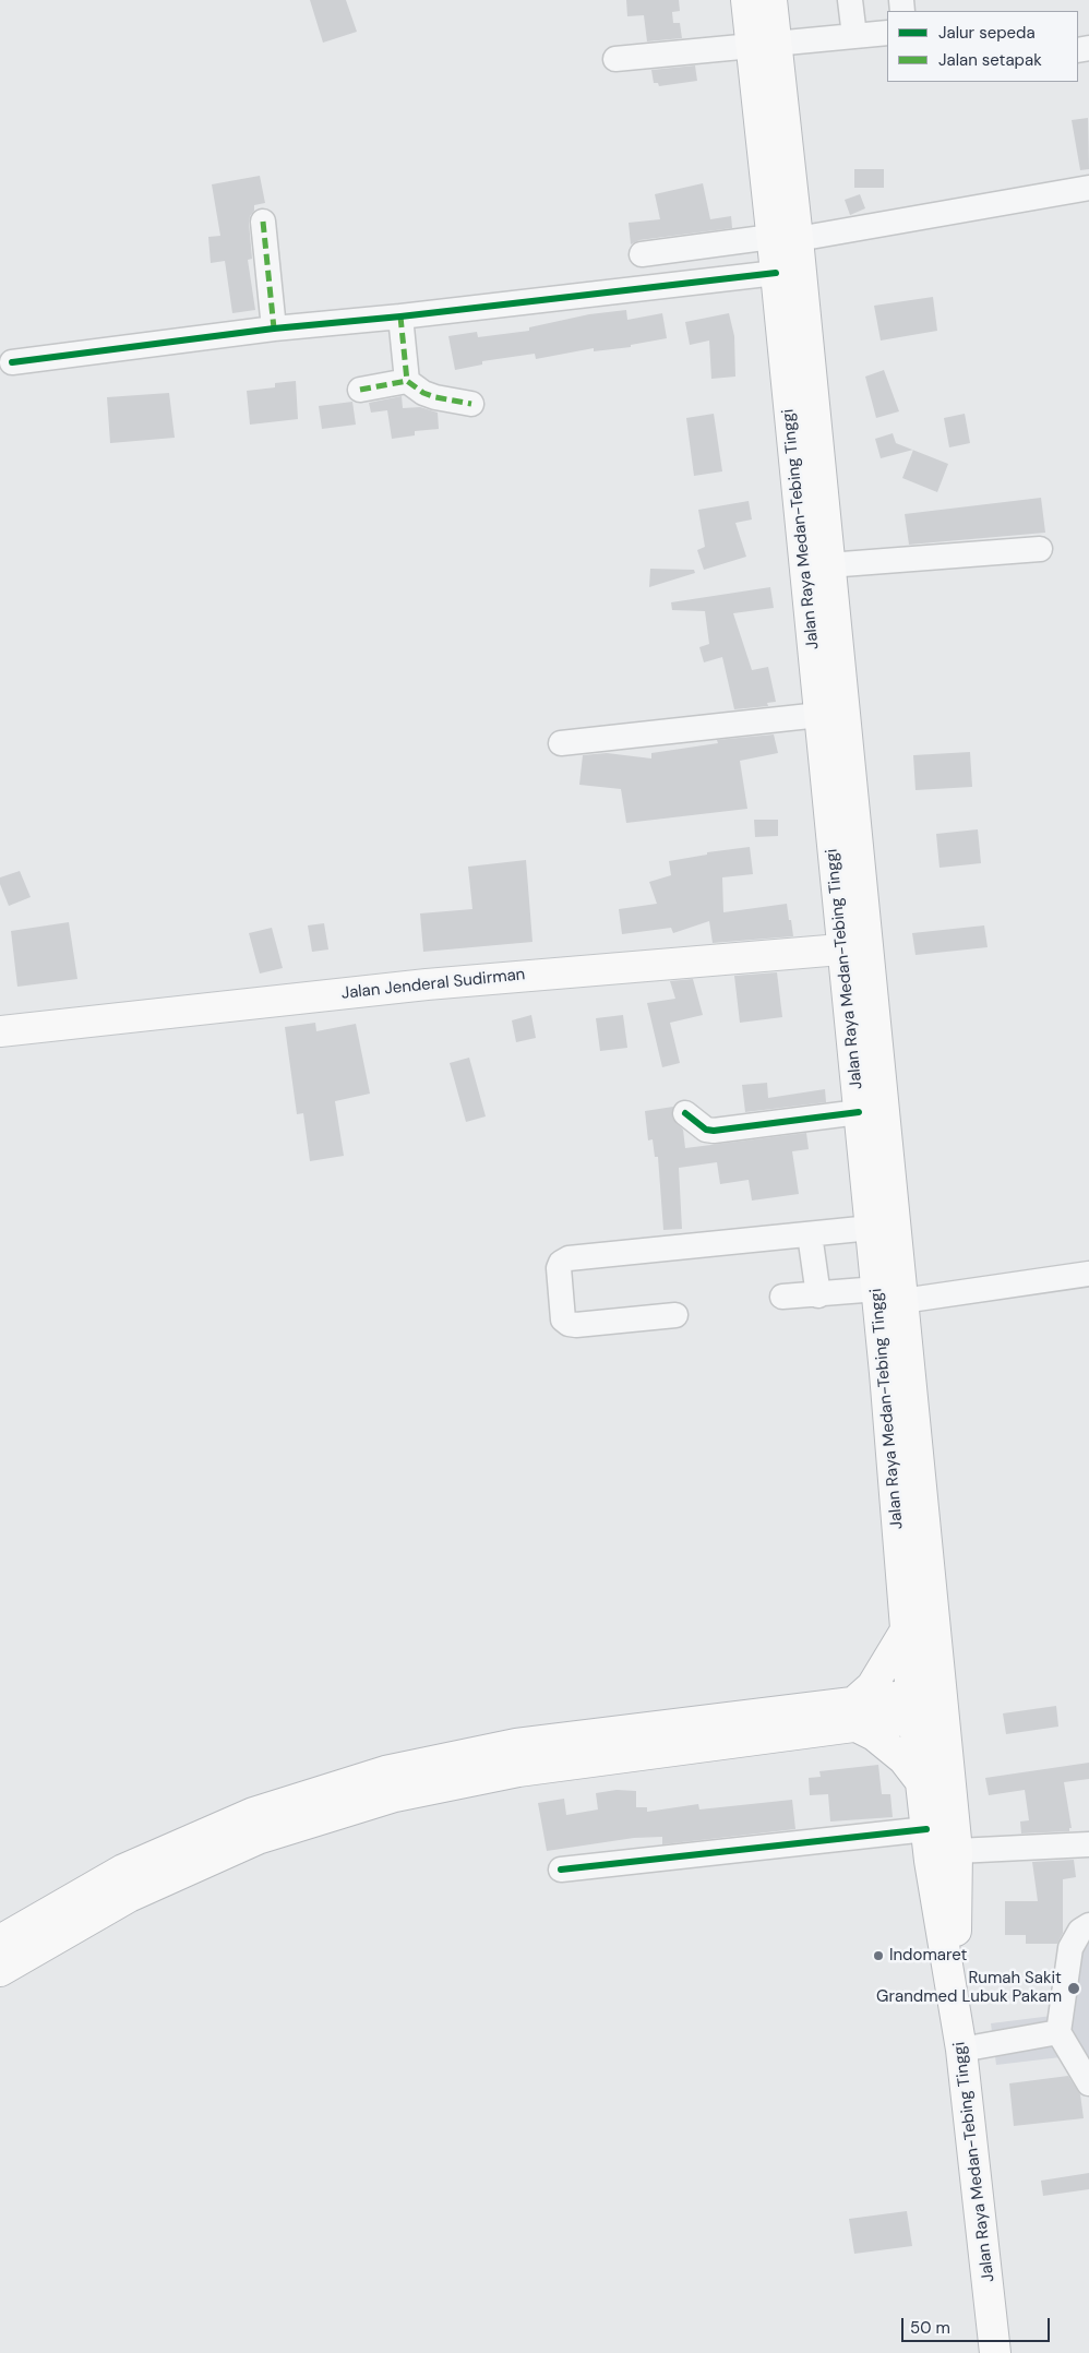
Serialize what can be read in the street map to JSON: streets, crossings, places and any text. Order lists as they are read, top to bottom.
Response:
{
  "streets": {
    "main road": ["Jalan Raya Medan-Tebing Tinggi", "Jalan Jenderal Sudirman"]
  },
  "crossings": [
    ["Jalan Raya Medan-Tebing Tinggi", "Jalan Jenderal Sudirman"]
  ],
  "places": ["Indomaret", "Rumah Sakit Grandmed Lubuk Pakam"],
  "legend": ["Jalur sepeda", "Jalan setapak"],
  "scale_bar": "50 m"
}
